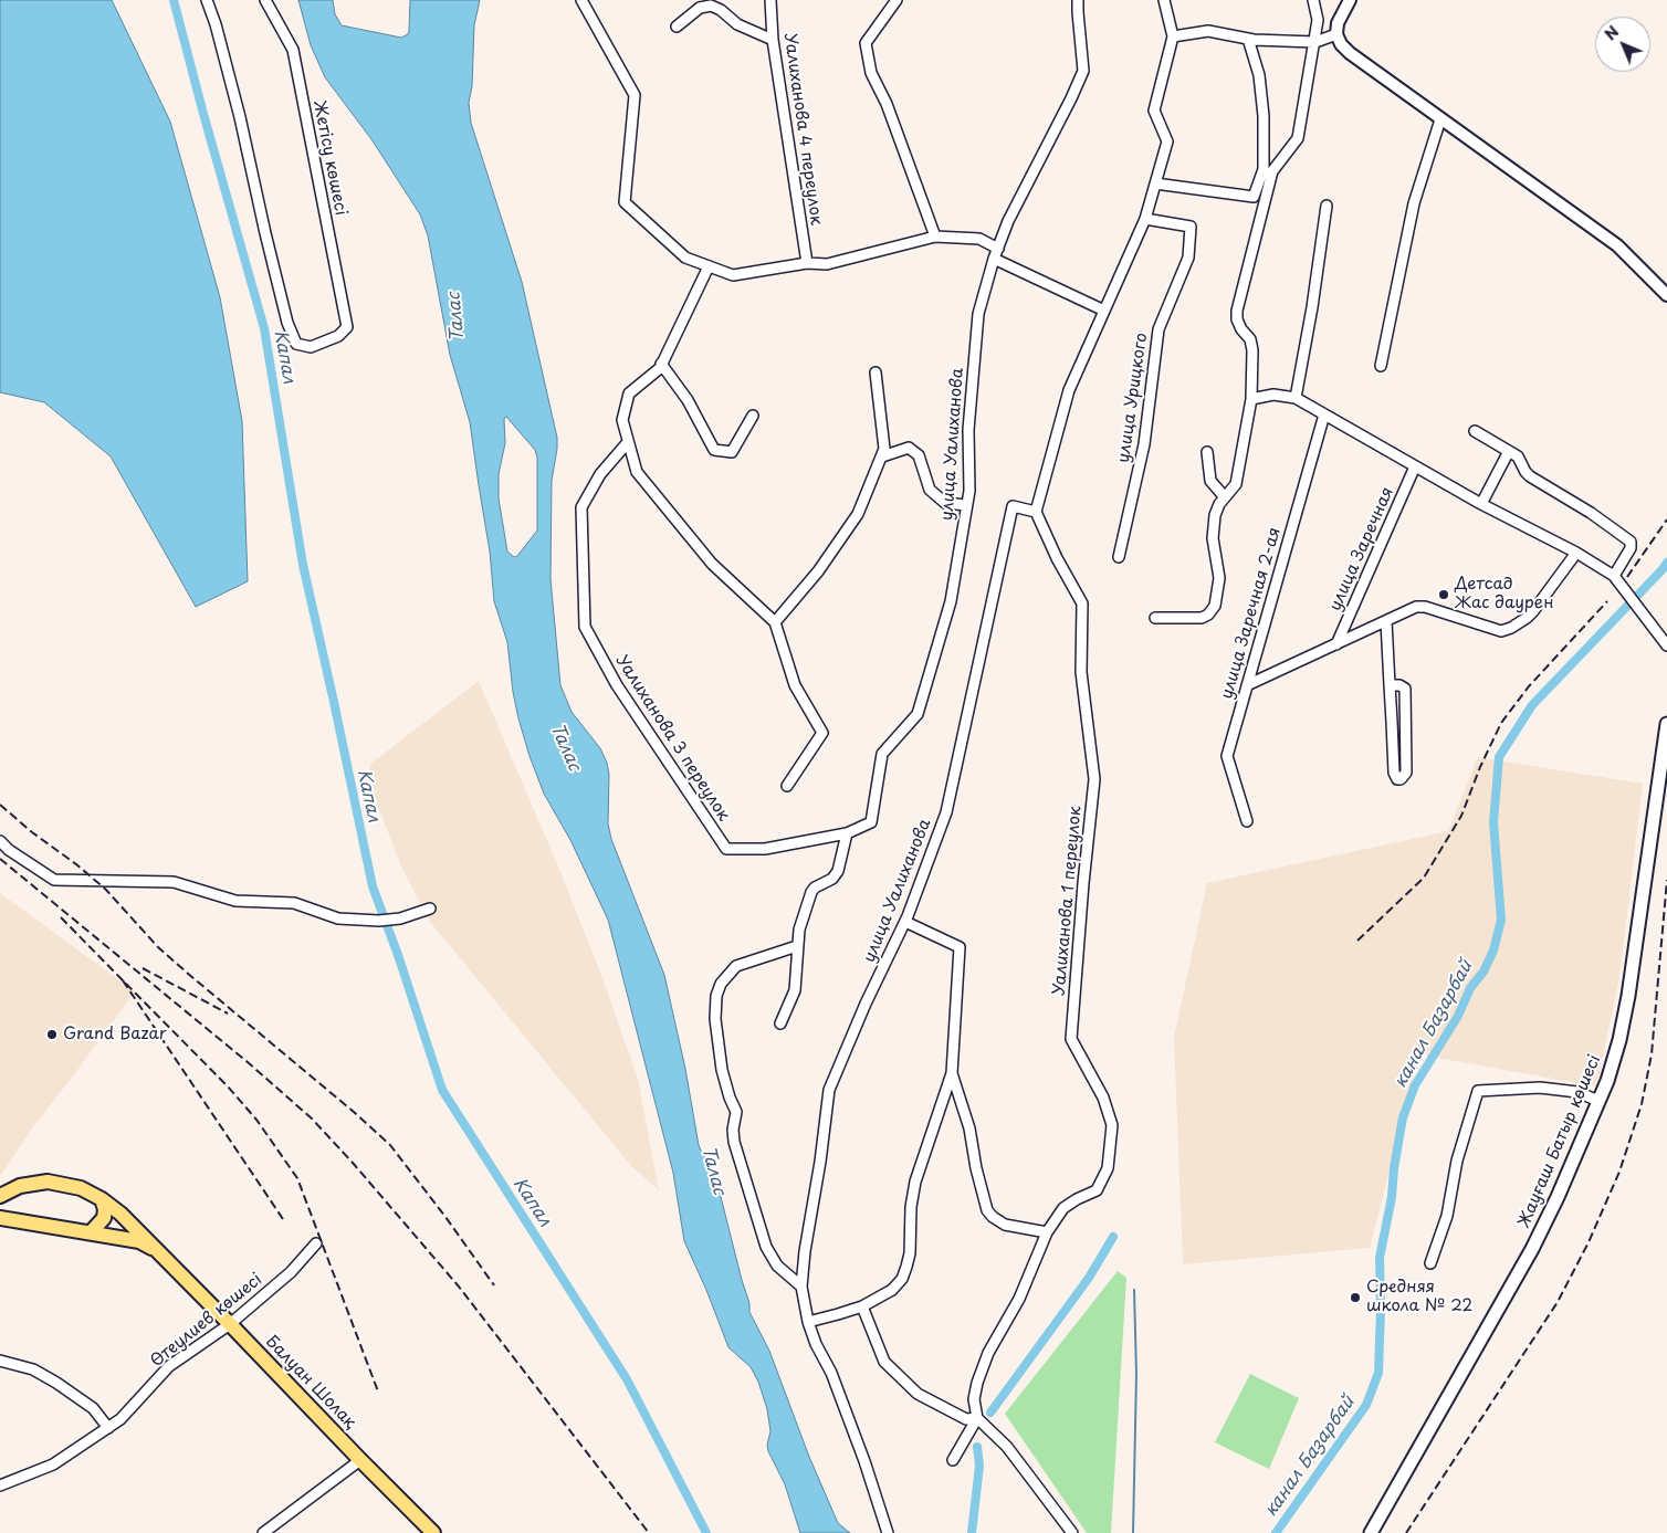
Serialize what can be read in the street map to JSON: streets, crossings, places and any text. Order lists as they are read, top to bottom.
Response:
{
  "streets": {
    "main road": ["Жауғаш Батыр көшесі", "Балуан Шолақ"],
    "street": [
      "Уалиханова 4 переулок",
      "Жетісу көшесі",
      "улица Урицкого",
      "улица Уалиханова",
      "улица Заречная",
      "улица Заречная 2-ая",
      "Уалиханова 3 переулок",
      "Уалиханова 1 переулок",
      "Өтеулиев көшесі"
    ]
  },
  "crossings": [
    ["улица Уалиханова", "Уалиханова 3 переулок"],
    ["улица Уалиханова", "Уалиханова 1 переулок"],
    ["улица Заречная", "улица Заречная 2-ая"],
    ["Өтеулиев көшесі", "Балуан Шолақ"]
  ],
  "water": ["Талас", "Капал", "канал Базарбай"],
  "places": ["Детсад Жас даурен", "Grand Bazar", "Средняя школа № 22"],
  "north": "top left"
}
